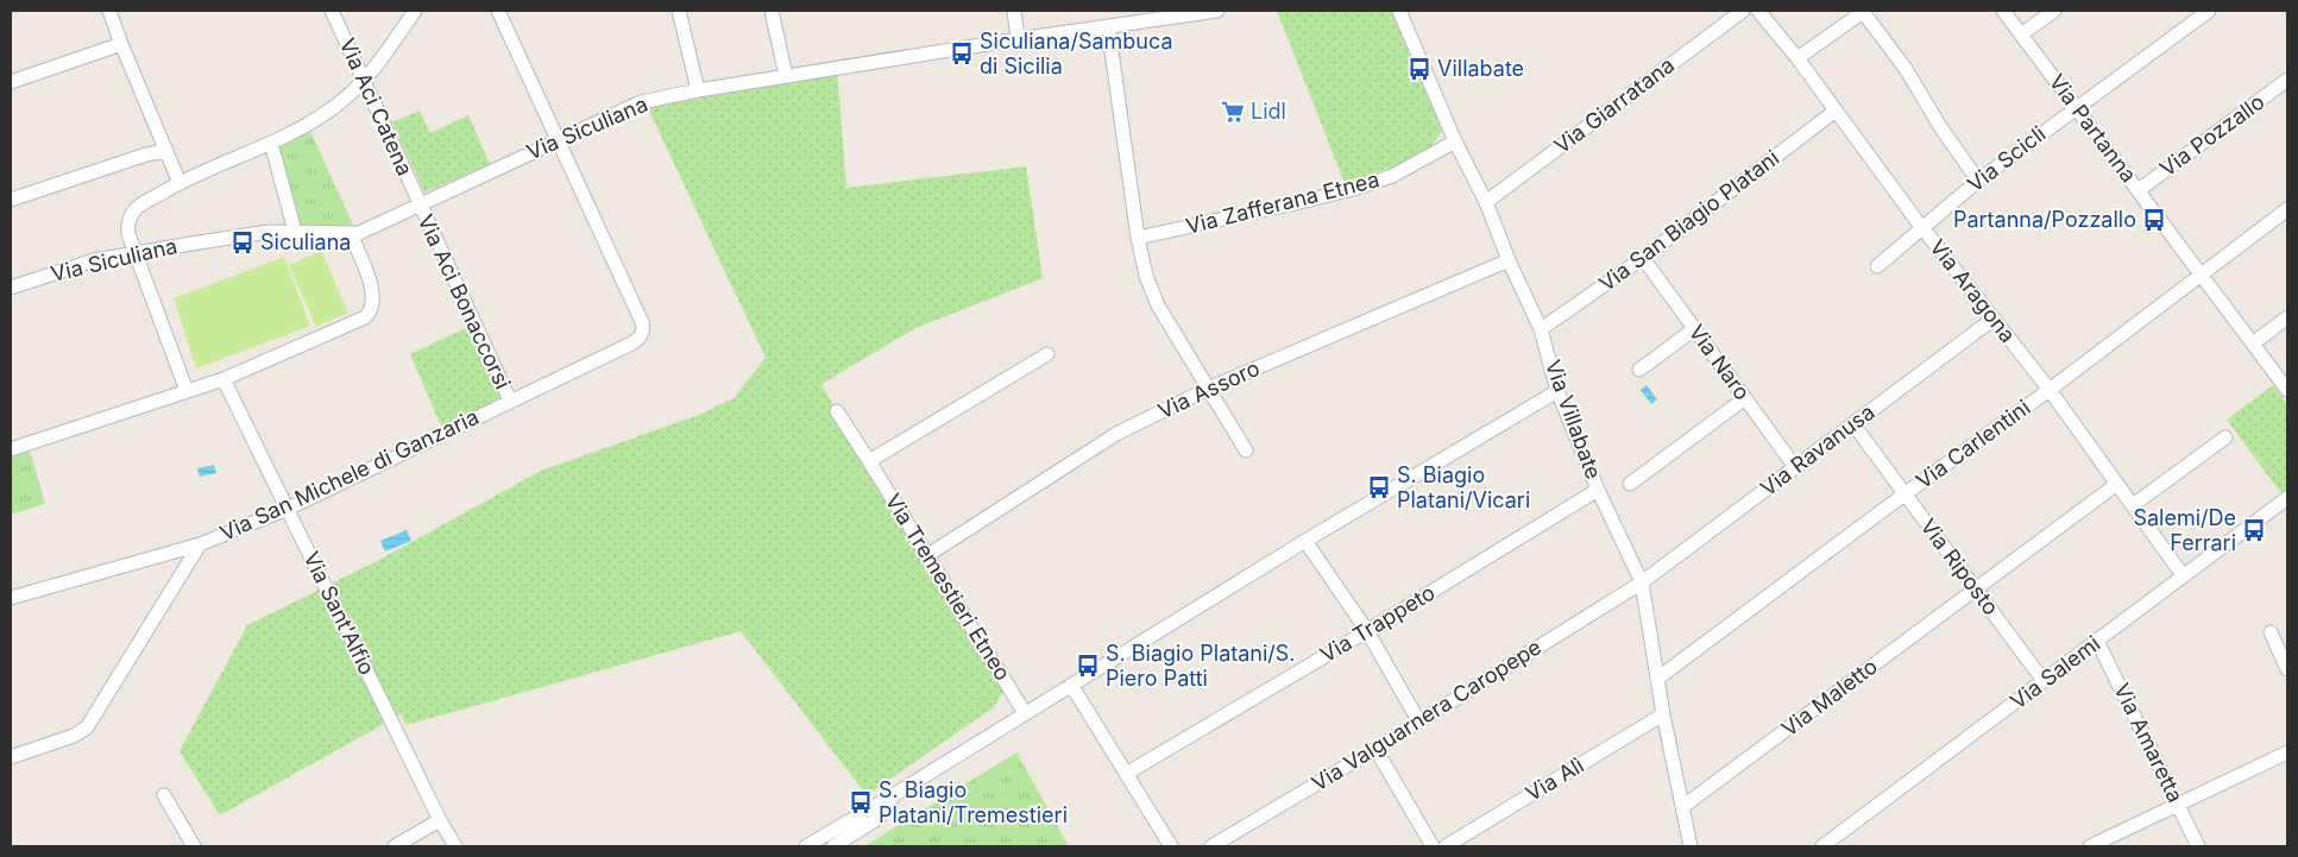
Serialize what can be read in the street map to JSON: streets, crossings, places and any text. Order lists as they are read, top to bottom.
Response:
{
  "streets": {
    "street": [
      "Via Giarratana",
      "Via Aci Catena",
      "Via Siculiana",
      "Via Partanna",
      "Via Pozzallo",
      "Via Scicli",
      "Via Zafferana Etnea",
      "Via San Biagio Platani",
      "Via Aragona",
      "Via Aci Bonaccorsi",
      "Via Naro",
      "Via Assoro",
      "Via Villabate",
      "Via Carlentini",
      "Via Ravanusa",
      "Via San Michele di Ganzaria",
      "Via Riposto",
      "Via Tremestieri Etneo",
      "Via Sant'Alfio",
      "Via Trappeto",
      "Via Salemi",
      "Via Maletto",
      "Via Valguarnera Caropepe",
      "Via Amaretta",
      "Via Alì"
    ]
  },
  "crossings": [
    ["Via Giarratana", "Via Villabate"],
    ["Via Aci Catena", "Via Siculiana"],
    ["Via Aci Catena", "Via Aci Bonaccorsi"],
    ["Via Siculiana", "Via Aci Bonaccorsi"],
    ["Via Siculiana", "Via San Michele di Ganzaria"],
    ["Via Partanna", "Via Pozzallo"],
    ["Via Partanna", "Via Scicli"],
    ["Via Partanna", "Via Carlentini"],
    ["Via Scicli", "Via Aragona"],
    ["Via Zafferana Etnea", "Via Villabate"],
    ["Via San Biagio Platani", "Via Aragona"],
    ["Via San Biagio Platani", "Via Naro"],
    ["Via San Biagio Platani", "Via Villabate"],
    ["Via Aragona", "Via Carlentini"],
    ["Via Aragona", "Via Ravanusa"],
    ["Via Aragona", "Via Salemi"],
    ["Via Aragona", "Via Maletto"],
    ["Via Aci Bonaccorsi", "Via San Michele di Ganzaria"],
    ["Via Naro", "Via Ravanusa"],
    ["Via Assoro", "Via Villabate"],
    ["Via Assoro", "Via Tremestieri Etneo"],
    ["Via Villabate", "Via Carlentini"],
    ["Via Villabate", "Via Ravanusa"],
    ["Via Villabate", "Via Trappeto"],
    ["Via Villabate", "Via Maletto"],
    ["Via Villabate", "Via Valguarnera Caropepe"],
    ["Via Villabate", "Via Alì"],
    ["Via Carlentini", "Via Riposto"],
    ["Via Ravanusa", "Via Riposto"],
    ["Via Ravanusa", "Via Valguarnera Caropepe"],
    ["Via San Michele di Ganzaria", "Via Sant'Alfio"],
    ["Via Riposto", "Via Salemi"],
    ["Via Riposto", "Via Maletto"],
    ["Via Salemi", "Via Amaretta"]
  ],
  "places": {
    "bus stop": [
      "Siculiana/Sambuca di Sicilia",
      "Villabate",
      "Partanna/Pozzallo",
      "Siculiana",
      "S. Biagio Platani/Vicari",
      "Salemi/De Ferrari",
      "S. Biagio Platani/S. Piero Patti",
      "S. Biagio Platani/Tremestieri"
    ],
    "supermarket": ["Lidl"]
  }
}
